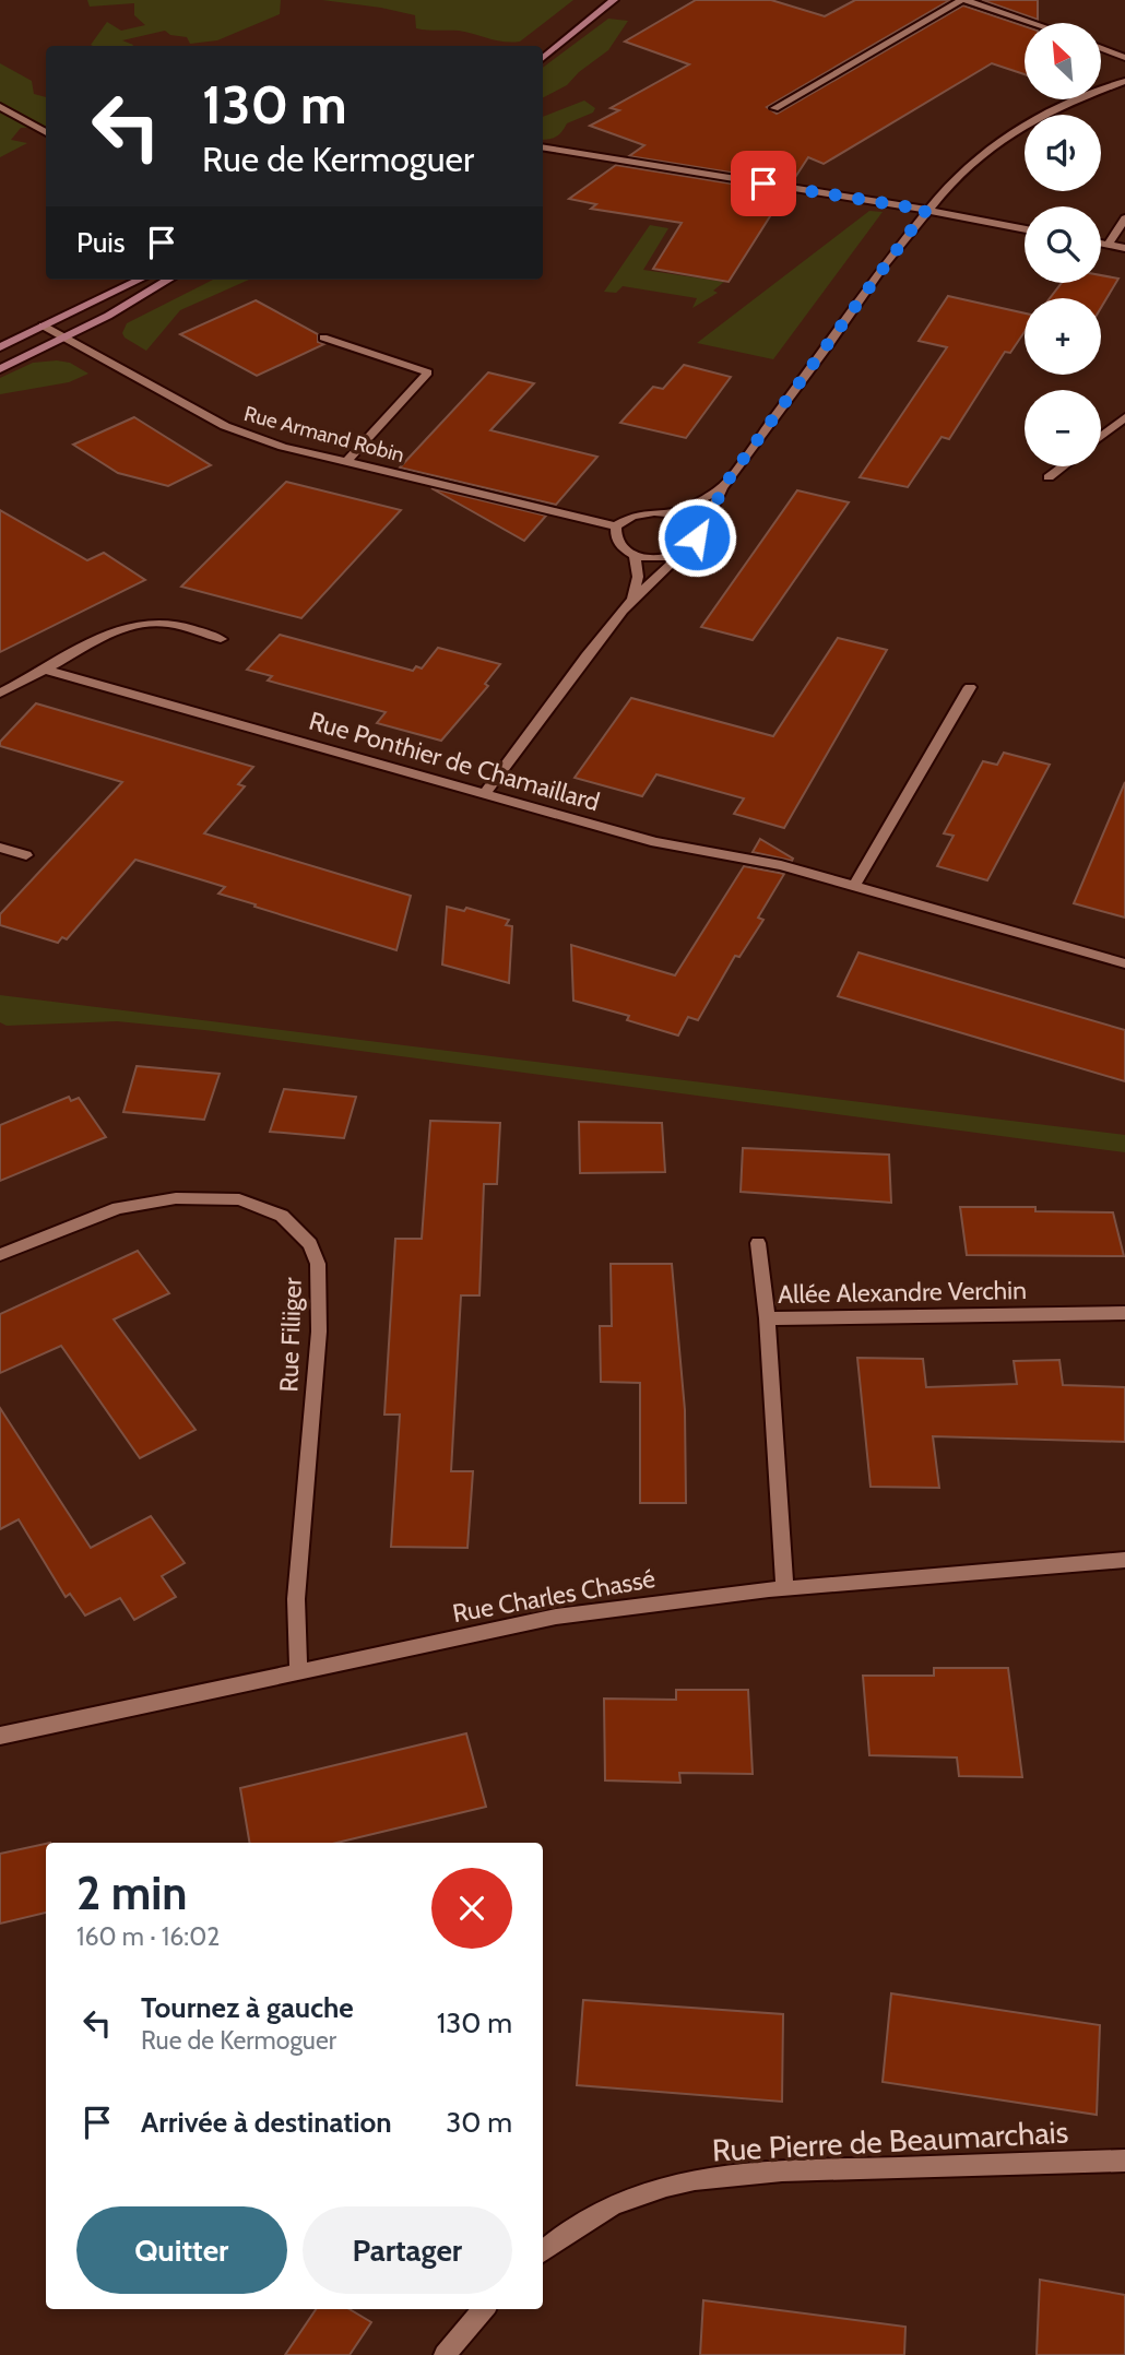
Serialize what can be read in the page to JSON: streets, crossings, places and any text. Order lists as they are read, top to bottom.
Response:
{
  "streets": {
    "street": [
      "Rue Armand Robin",
      "Rue Ponthier de Chamaillard",
      "Allée Alexandre Verchin",
      "Rue Filiiger",
      "Rue Charles Chassé",
      "Rue Pierre de Beaumarchais"
    ]
  },
  "crossings": [
    ["Allée Alexandre Verchin", "Rue Charles Chassé"],
    ["Rue Filiiger", "Rue Charles Chassé"]
  ],
  "north": "top left",
  "page": {
    "map_buttons": ["+", "−"],
    "turn": ["130 m", "Rue de Kermoguer"],
    "then": "Puis",
    "heading": ["2 min", "160 m · 16:02"],
    "list": [
      {
        "name": "Tournez à gauche",
        "note": "Rue de Kermoguer",
        "value": "130 m"
      },
      {
        "name": "Arrivée à destination",
        "value": "30 m"
      }
    ],
    "buttons": ["Quitter", "Partager"]
  }
}
